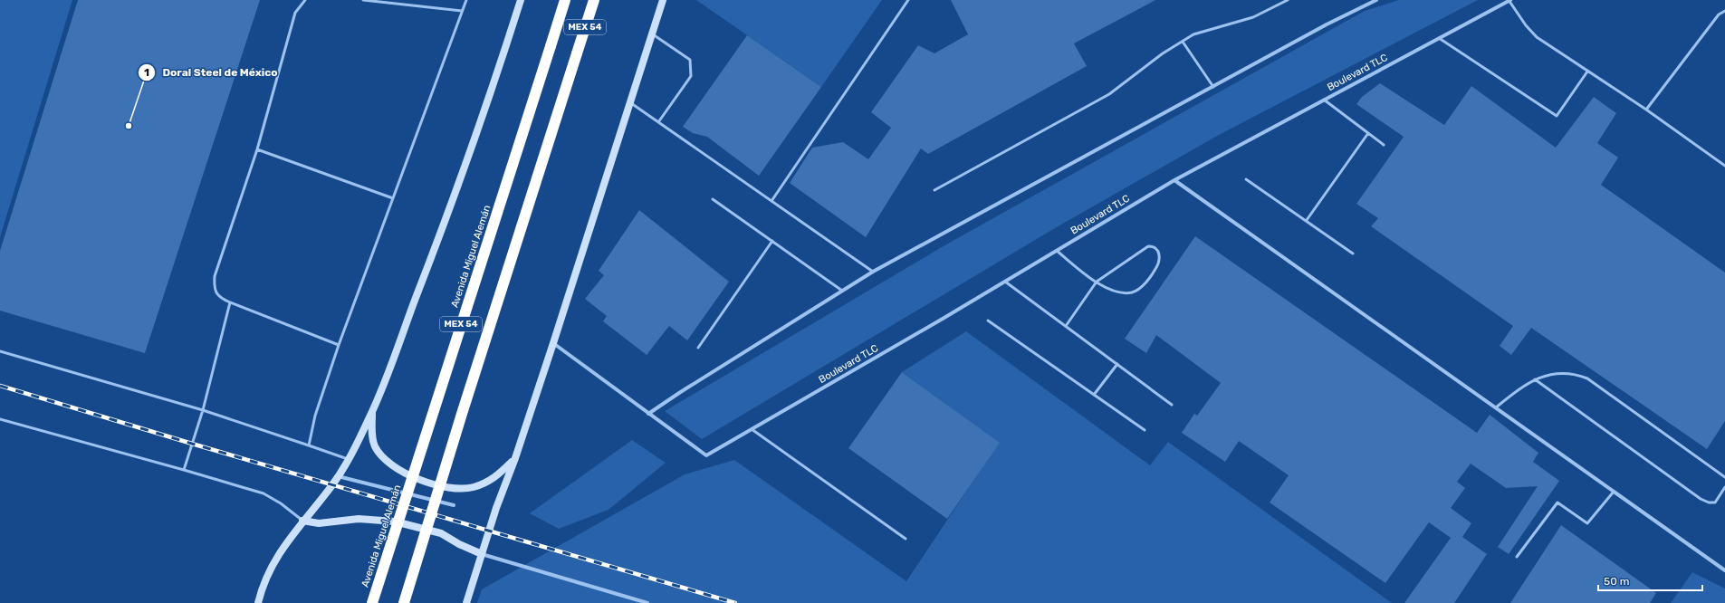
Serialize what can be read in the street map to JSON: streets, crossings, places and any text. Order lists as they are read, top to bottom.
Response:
{
  "streets": {
    "highway": ["MEX 54", "Avenida Miguel Alemán"],
    "street": ["Boulevard TLC"]
  },
  "places": ["Doral Steel de México"],
  "scale_bar": "50 m"
}
